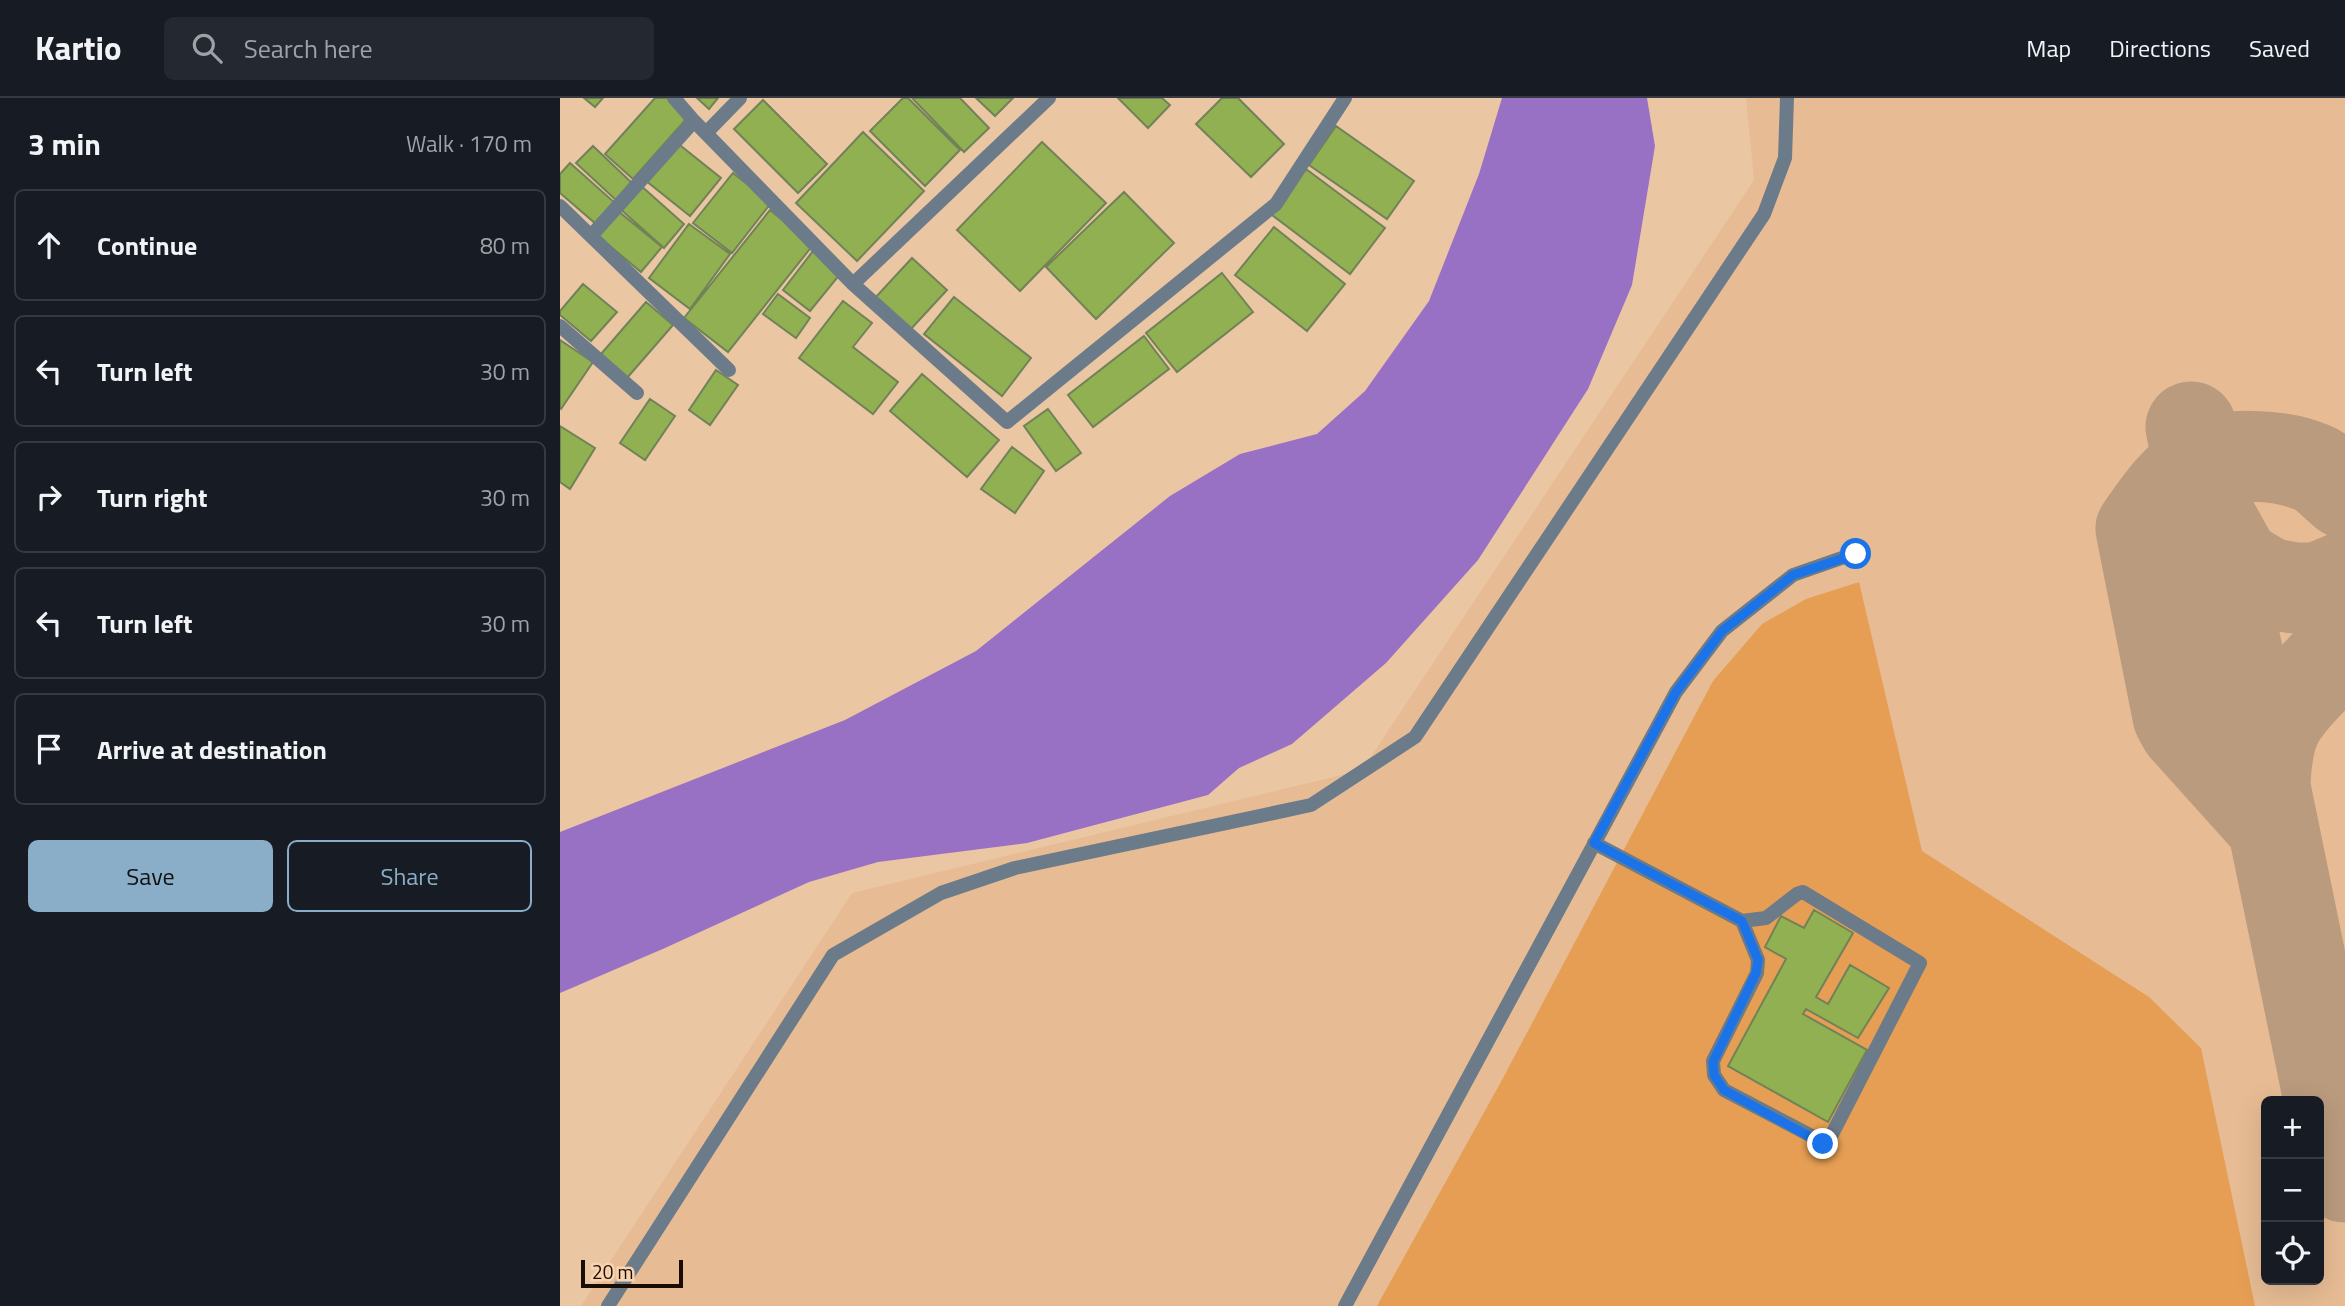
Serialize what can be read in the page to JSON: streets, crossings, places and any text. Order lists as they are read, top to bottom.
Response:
{
  "scale_bar": "20 m",
  "page": {
    "header": "Kartio",
    "search": "Search here",
    "nav": ["Map", "Directions", "Saved"],
    "heading": ["3 min", "Walk · 170 m"],
    "list": [
      ["Continue", "80 m"],
      ["Turn left", "30 m"],
      ["Turn right", "30 m"],
      ["Turn left", "30 m"],
      "Arrive at destination"
    ],
    "buttons": ["Save", "Share"],
    "map_buttons": ["+", "−"],
    "scale": "20 m"
  }
}
